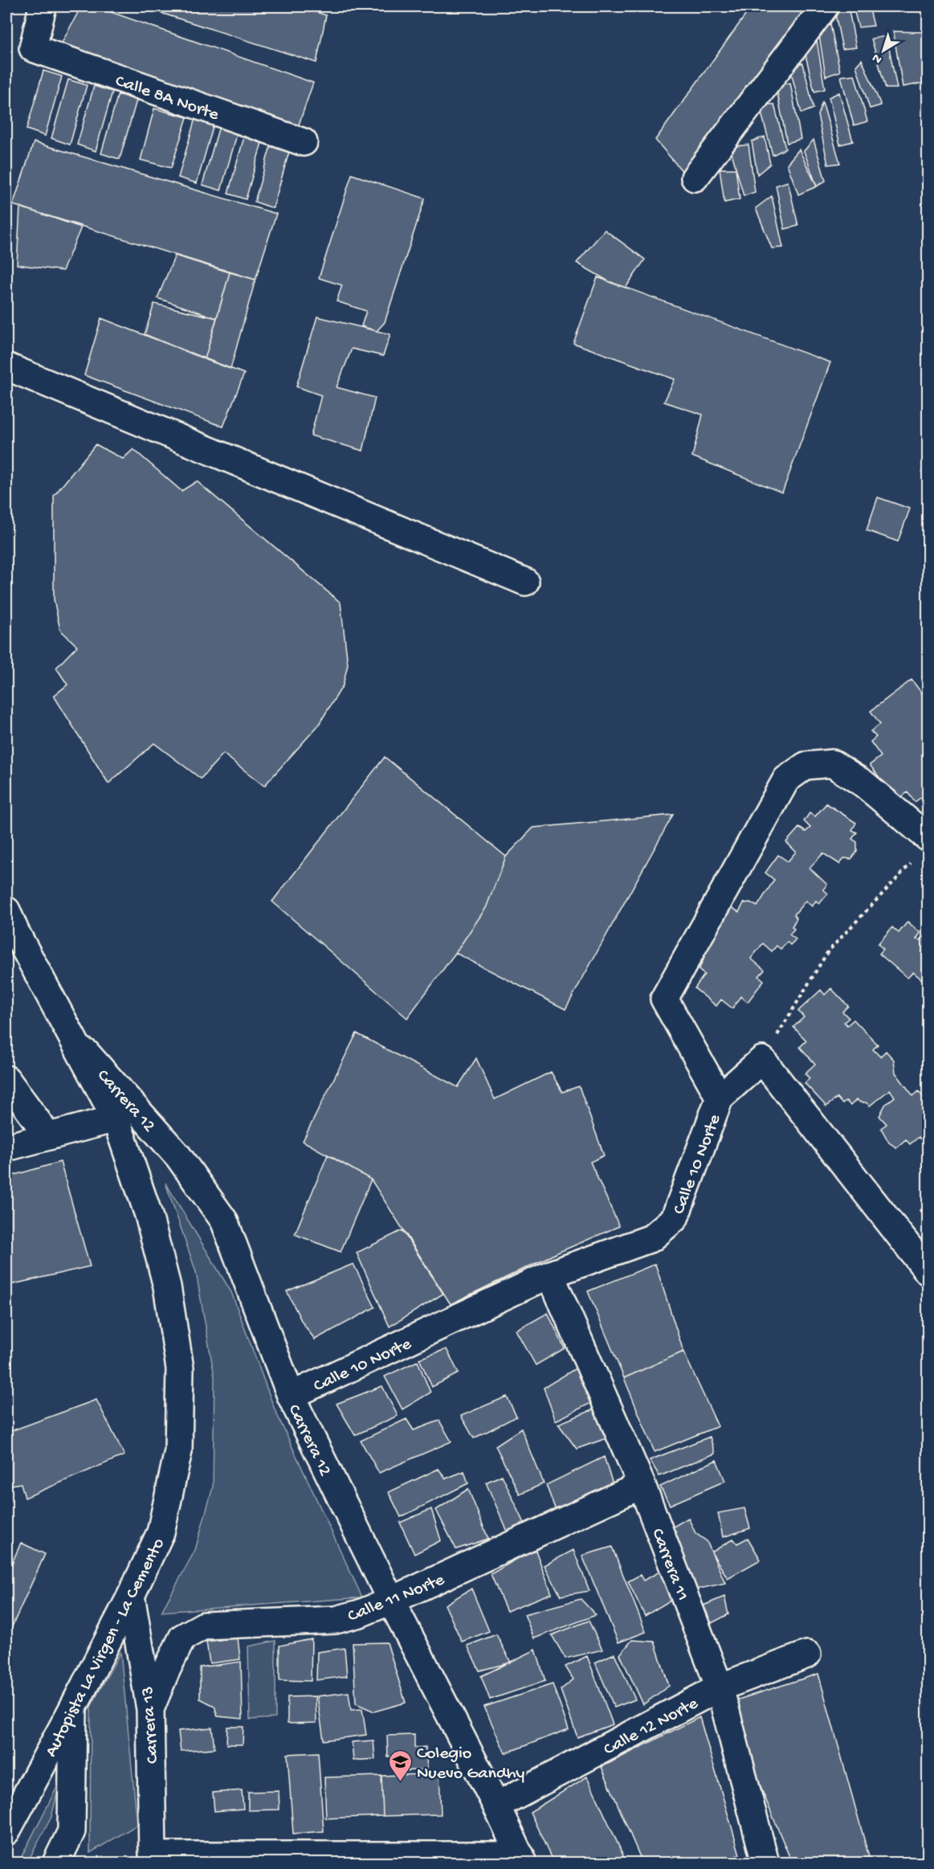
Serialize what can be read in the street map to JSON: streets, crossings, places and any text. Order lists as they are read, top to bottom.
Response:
{
  "streets": {
    "street": [
      "Calle 8A Norte",
      "Carrera 12",
      "Calle 10 Norte",
      "Carrera 11",
      "Calle 11 Norte",
      "Autopista La Virgen - La Cemento",
      "Calle 12 Norte",
      "Carrera 13"
    ]
  },
  "crossings": [
    ["Carrera 12", "Calle 10 Norte"],
    ["Carrera 12", "Calle 11 Norte"],
    ["Carrera 12", "Autopista La Virgen - La Cemento"],
    ["Carrera 12", "Calle 12 Norte"],
    ["Carrera 12", "Carrera 13"],
    ["Calle 10 Norte", "Carrera 11"],
    ["Carrera 11", "Calle 11 Norte"],
    ["Carrera 11", "Calle 12 Norte"],
    ["Calle 11 Norte", "Carrera 13"],
    ["Autopista La Virgen - La Cemento", "Carrera 13"]
  ],
  "places": {
    "school or university": ["Colegio Nuevo Gandhy"]
  },
  "north": "bottom left"
}
